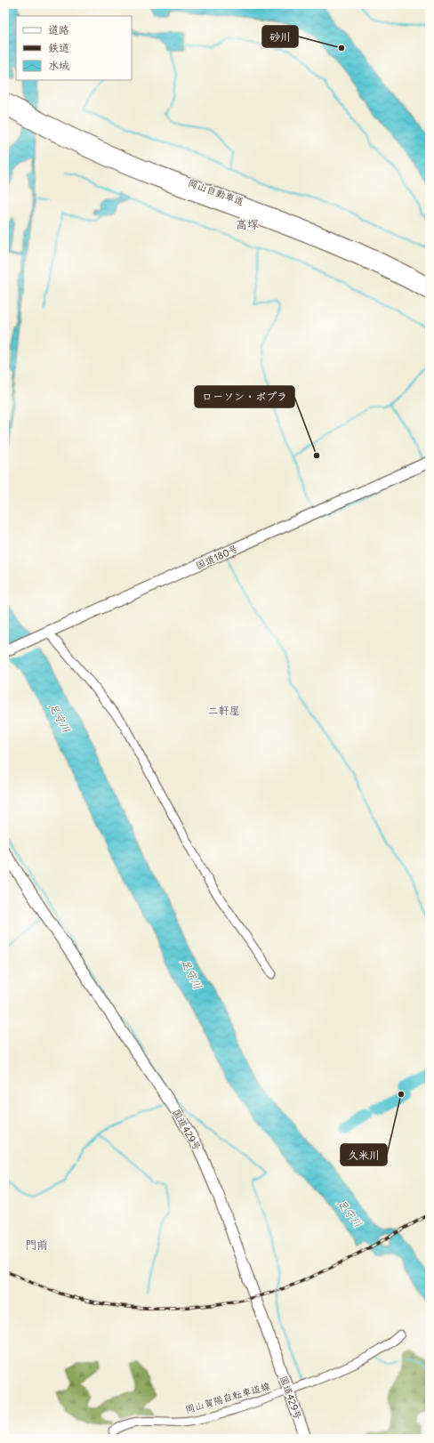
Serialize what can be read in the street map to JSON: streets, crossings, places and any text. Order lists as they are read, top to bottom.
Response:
{
  "streets": {
    "highway": ["岡山自動車道", "国道180号", "国道429号"],
    "street": ["岡山賀陽自転車道線"]
  },
  "crossings": [
    ["国道429号", "岡山賀陽自転車道線"]
  ],
  "districts": ["高塚", "二軒屋", "門前"],
  "water": ["足守川"],
  "places": ["砂川", "ローソン・ポプラ", "久米川"],
  "legend": ["道路", "鉄道", "水域"]
}
